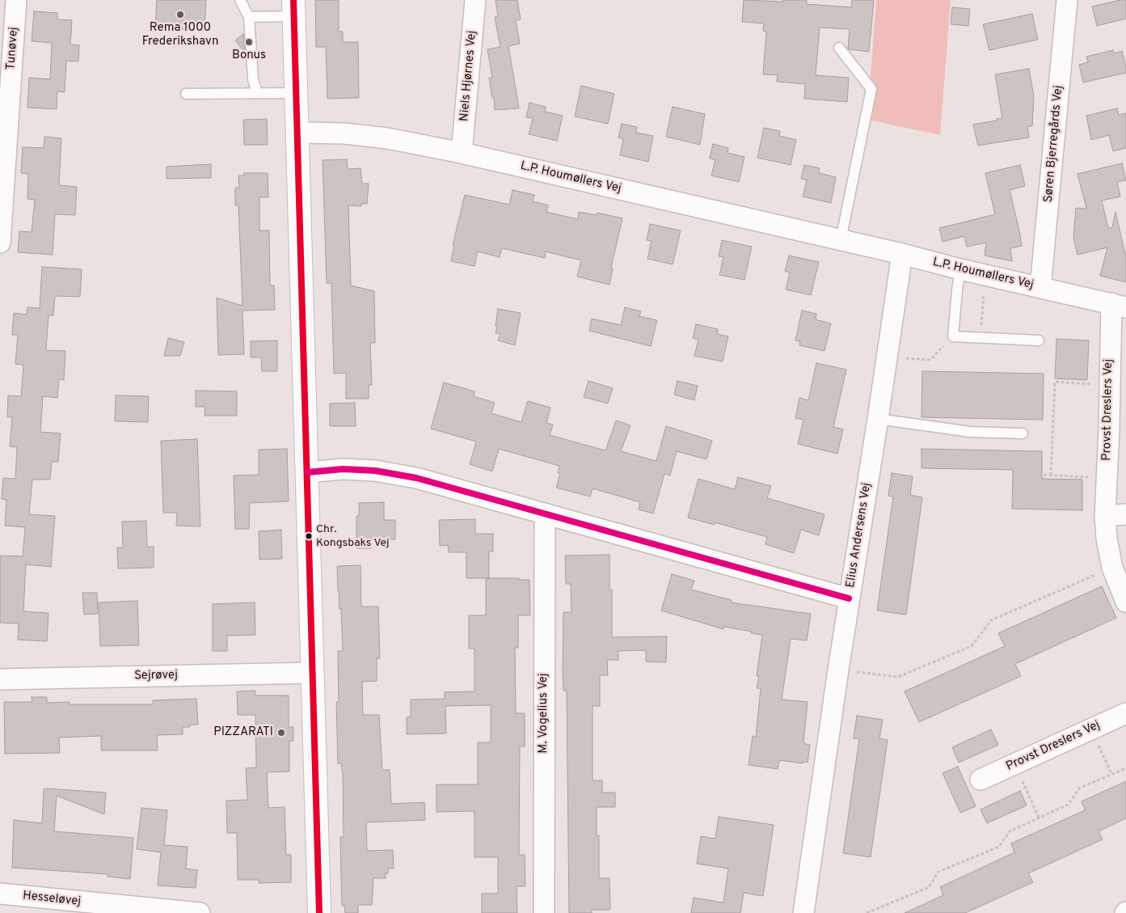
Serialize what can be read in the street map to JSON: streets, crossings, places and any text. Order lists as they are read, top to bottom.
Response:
{
  "streets": {
    "street": [
      "Tunøvej",
      "Niels Hjørnes Vej",
      "Søren Bjerregårds Vej",
      "L.P. Houmøllers Vej",
      "Provst Dreslers Vej",
      "Elius Andersens Vej",
      "Sejrøvej",
      "M. Vogelius Vej",
      "Hesseløvej"
    ]
  },
  "crossings": [
    ["Niels Hjørnes Vej", "L.P. Houmøllers Vej"],
    ["Søren Bjerregårds Vej", "L.P. Houmøllers Vej"],
    ["L.P. Houmøllers Vej", "Provst Dreslers Vej"],
    ["L.P. Houmøllers Vej", "Elius Andersens Vej"]
  ],
  "places": [
    "Rema 1000 Frederikshavn",
    "Bonus",
    "Chr. Kongsbaks Vej",
    "PIZZARATI"
  ]
}
